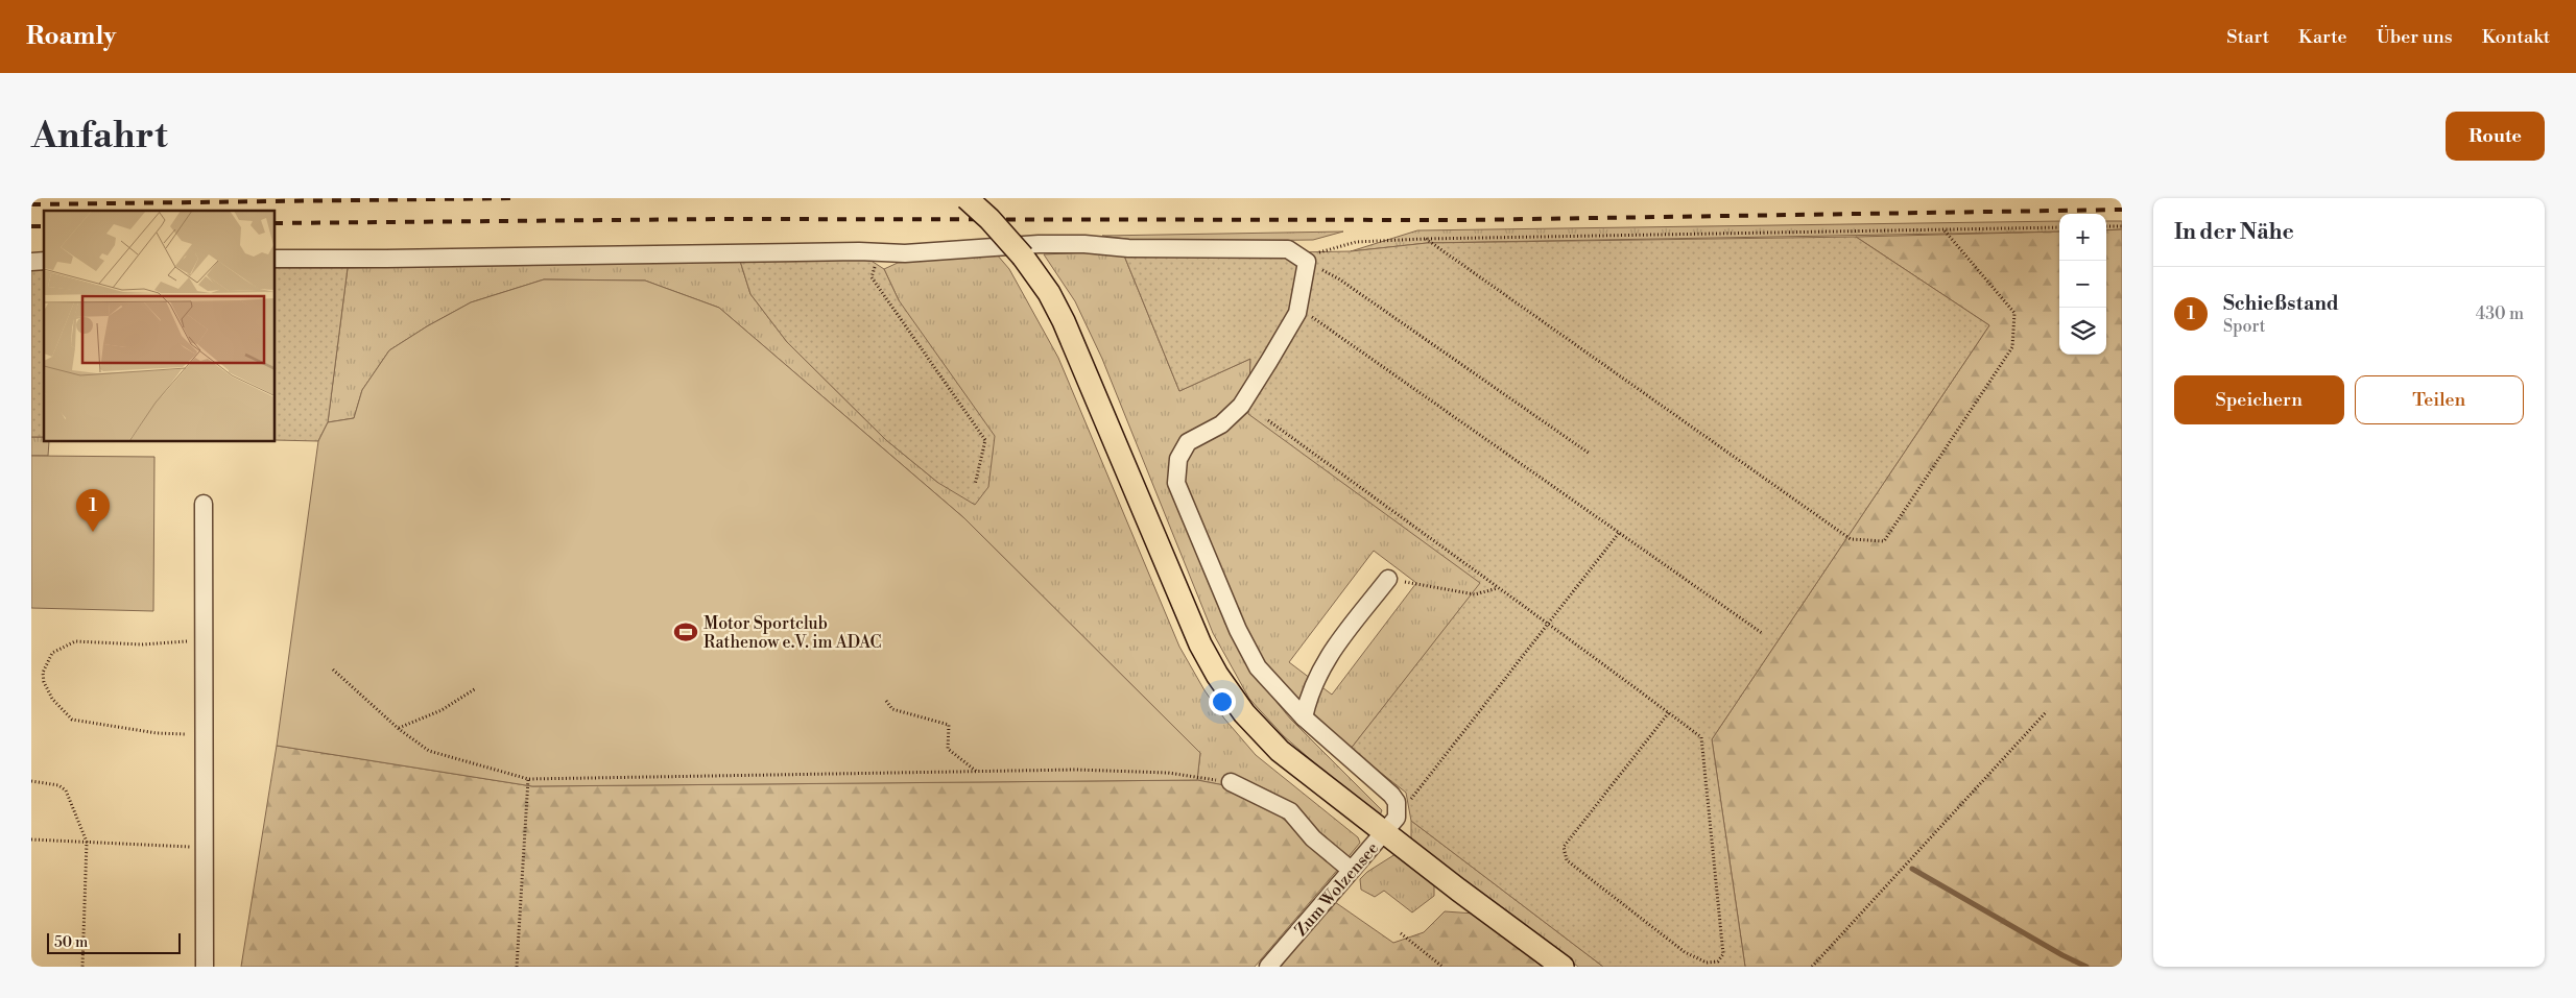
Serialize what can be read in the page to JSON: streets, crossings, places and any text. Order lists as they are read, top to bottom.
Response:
{
  "streets": {
    "street": ["Zum Wolzensee"]
  },
  "places": {
    "sports": ["Motor Sportclub Rathenow e.V. im ADAC"]
  },
  "scale_bar": "50 m",
  "page": {
    "header": "Roamly",
    "nav": [
      "Start",
      "Karte",
      "Über uns",
      "Kontakt"
    ],
    "buttons": [
      "Route",
      ["Speichern", "Teilen"]
    ],
    "title": "Anfahrt",
    "heading": "In der Nähe",
    "map_buttons": ["+", "−"],
    "list": [
      {
        "mark": "1",
        "name": "Schießstand",
        "note": "Sport",
        "value": "430 m"
      }
    ],
    "pins": "1",
    "scale": "50 m"
  }
}
